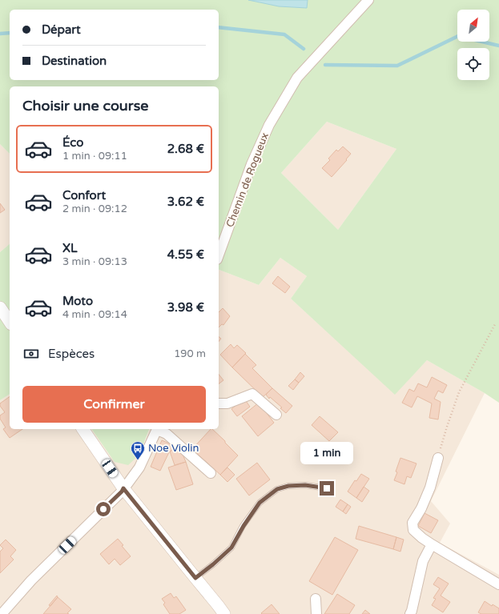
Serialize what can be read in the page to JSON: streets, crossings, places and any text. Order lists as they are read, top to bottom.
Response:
{
  "streets": {
    "street": ["Chemin de Rogueux"]
  },
  "places": {
    "bus stop": ["Noe Violin"]
  },
  "north": "top right",
  "page": {
    "banner": ["Départ", "Destination"],
    "heading": "Choisir une course",
    "list": [
      {
        "name": "Éco",
        "note": "1 min · 09:11",
        "value": "2.68 €"
      },
      {
        "name": "Confort",
        "note": "2 min · 09:12",
        "value": "3.62 €"
      },
      {
        "name": "XL",
        "note": "3 min · 09:13",
        "value": "4.55 €"
      },
      {
        "name": "Moto",
        "note": "4 min · 09:14",
        "value": "3.98 €"
      }
    ],
    "pay": ["Espèces", "190 m"],
    "buttons": "Confirmer",
    "bubble": "1 min"
  }
}
